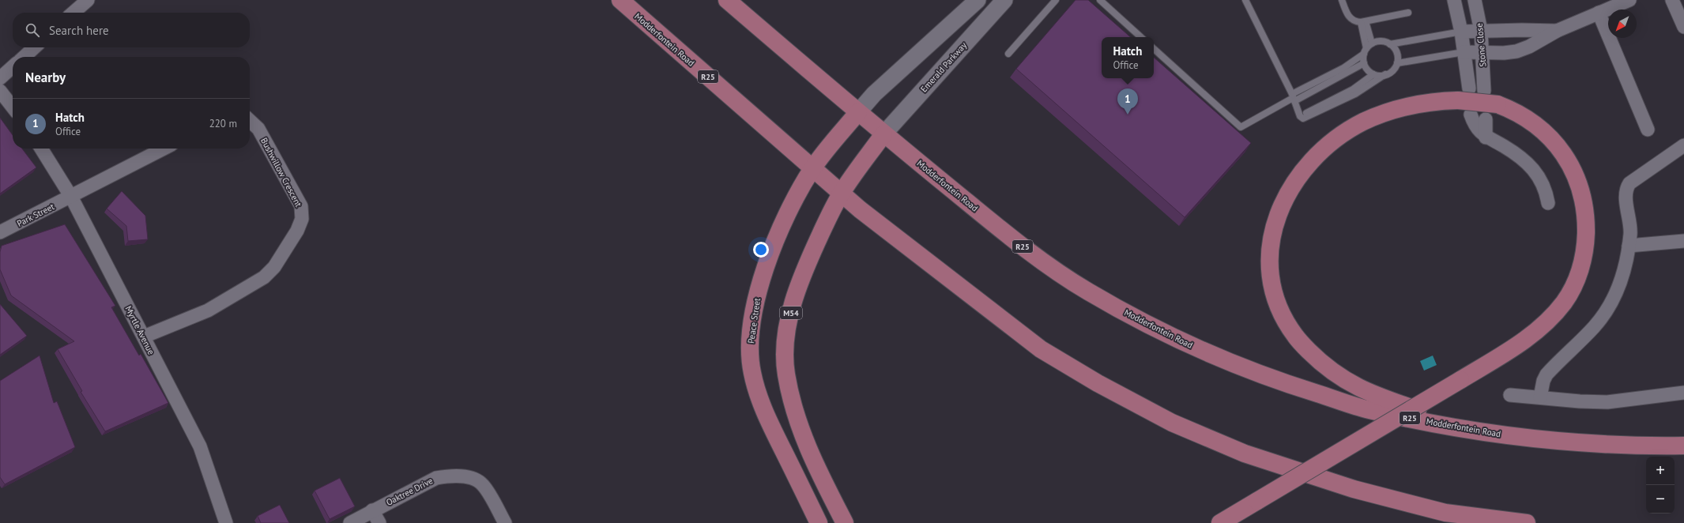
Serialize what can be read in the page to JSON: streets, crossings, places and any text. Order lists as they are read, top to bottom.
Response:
{
  "streets": {
    "main road": [
      "Modderfontein Road",
      "R25",
      "M54",
      "Peace Street"
    ],
    "street": [
      "Stone Close",
      "Emerald Parkway",
      "Bushwillow Crescent",
      "Park Street",
      "Myrtle Avenue",
      "Oaktree Drive"
    ]
  },
  "crossings": [
    ["Modderfontein Road", "Emerald Parkway"],
    ["Modderfontein Road", "M54"],
    ["Modderfontein Road", "Peace Street"],
    ["Emerald Parkway", "M54"],
    ["Bushwillow Crescent", "Myrtle Avenue"],
    ["Park Street", "Myrtle Avenue"]
  ],
  "north": "bottom left",
  "page": {
    "search": "Search here",
    "popup": ["Hatch", "Office"],
    "heading": "Nearby",
    "pins": "1",
    "list": [
      {
        "mark": "1",
        "name": "Hatch",
        "note": "Office",
        "value": "220 m"
      }
    ],
    "map_buttons": ["+", "−"]
  }
}
